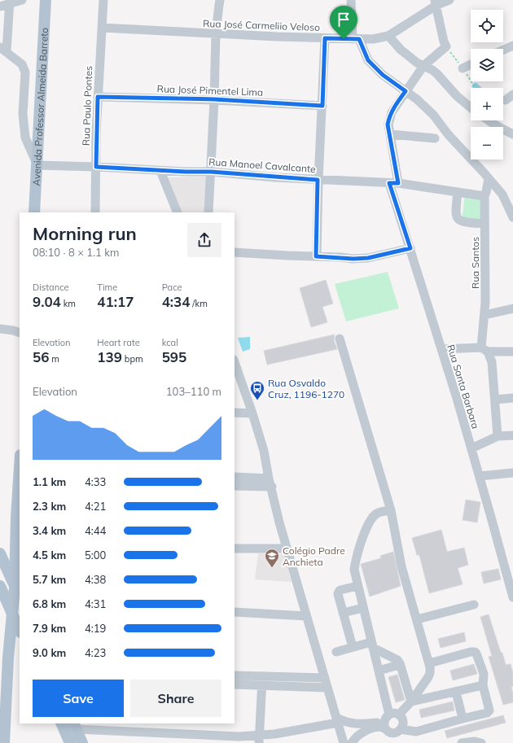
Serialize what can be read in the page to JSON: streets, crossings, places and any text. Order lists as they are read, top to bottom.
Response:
{
  "streets": {
    "main road": ["Avenida Professor Almeida Barreto"],
    "street": [
      "Rua José Carmeliio Veloso",
      "Rua José Pimentel Lima",
      "Rua Paulo Pontes",
      "Rua Manoel Cavalcante",
      "Rua Santos",
      "Rua Santa Barbara"
    ]
  },
  "crossings": [
    ["Rua José Carmeliio Veloso", "Rua Paulo Pontes"],
    ["Rua José Pimentel Lima", "Rua Paulo Pontes"],
    ["Rua Paulo Pontes", "Rua Manoel Cavalcante"],
    ["Avenida Professor Almeida Barreto", "Rua Manoel Cavalcante"],
    ["Rua Manoel Cavalcante", "Rua Santos"],
    ["Rua Manoel Cavalcante", "Rua Santa Barbara"]
  ],
  "places": {
    "bus stop": ["Rua Osvaldo Cruz, 1196-1270"],
    "school or university": ["Colégio Padre Anchieta"]
  },
  "page": {
    "map_buttons": ["+", "−"],
    "heading": ["Morning run", "08:10 · 8 × 1.1 km"],
    "stats": [
      ["Distance", "9.04 km"],
      ["Time", "41:17"],
      ["Pace", "4:34 /km"],
      ["Elevation", "56 m"],
      ["Heart rate", "139 bpm"],
      ["kcal", "595"]
    ],
    "chart": ["Elevation", "103–110 m"],
    "list": [
      {
        "name": "1.1 km",
        "note": "4:33"
      },
      {
        "name": "2.3 km",
        "note": "4:21"
      },
      {
        "name": "3.4 km",
        "note": "4:44"
      },
      {
        "name": "4.5 km",
        "note": "5:00"
      },
      {
        "name": "5.7 km",
        "note": "4:38"
      },
      {
        "name": "6.8 km",
        "note": "4:31"
      },
      {
        "name": "7.9 km",
        "note": "4:19"
      },
      {
        "name": "9.0 km",
        "note": "4:23"
      }
    ],
    "buttons": ["Save", "Share"]
  }
}
